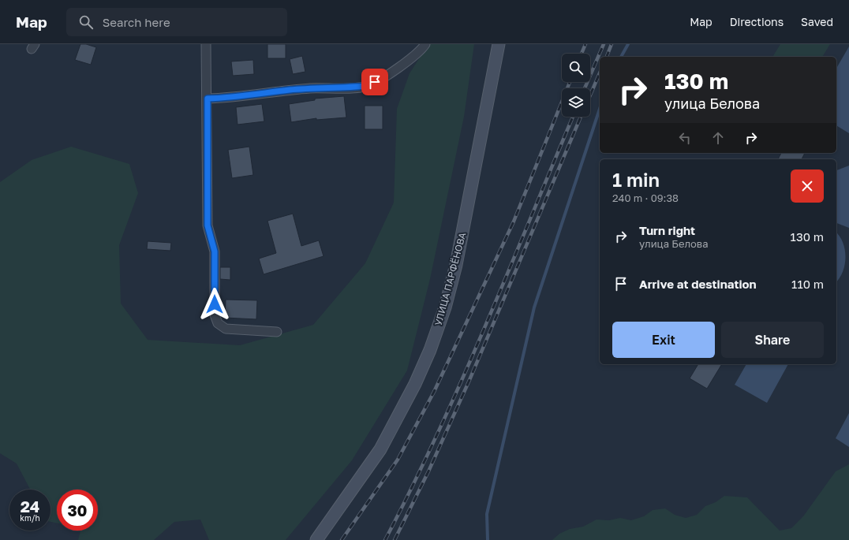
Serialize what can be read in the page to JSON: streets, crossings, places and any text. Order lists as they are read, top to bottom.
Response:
{
  "streets": {
    "main road": ["УЛИЦА ПАРФЁНОВА"]
  },
  "page": {
    "header": "Map",
    "search": "Search here",
    "nav": ["Map", "Directions", "Saved"],
    "turn": ["130 m", "улица Белова"],
    "heading": ["1 min", "240 m · 09:38"],
    "list": [
      {
        "name": "Turn right",
        "note": "улица Белова",
        "value": "130 m"
      },
      {
        "name": "Arrive at destination",
        "value": "110 m"
      }
    ],
    "buttons": ["Exit", "Share"],
    "speed": "24 km/h",
    "limit": "30"
  }
}
